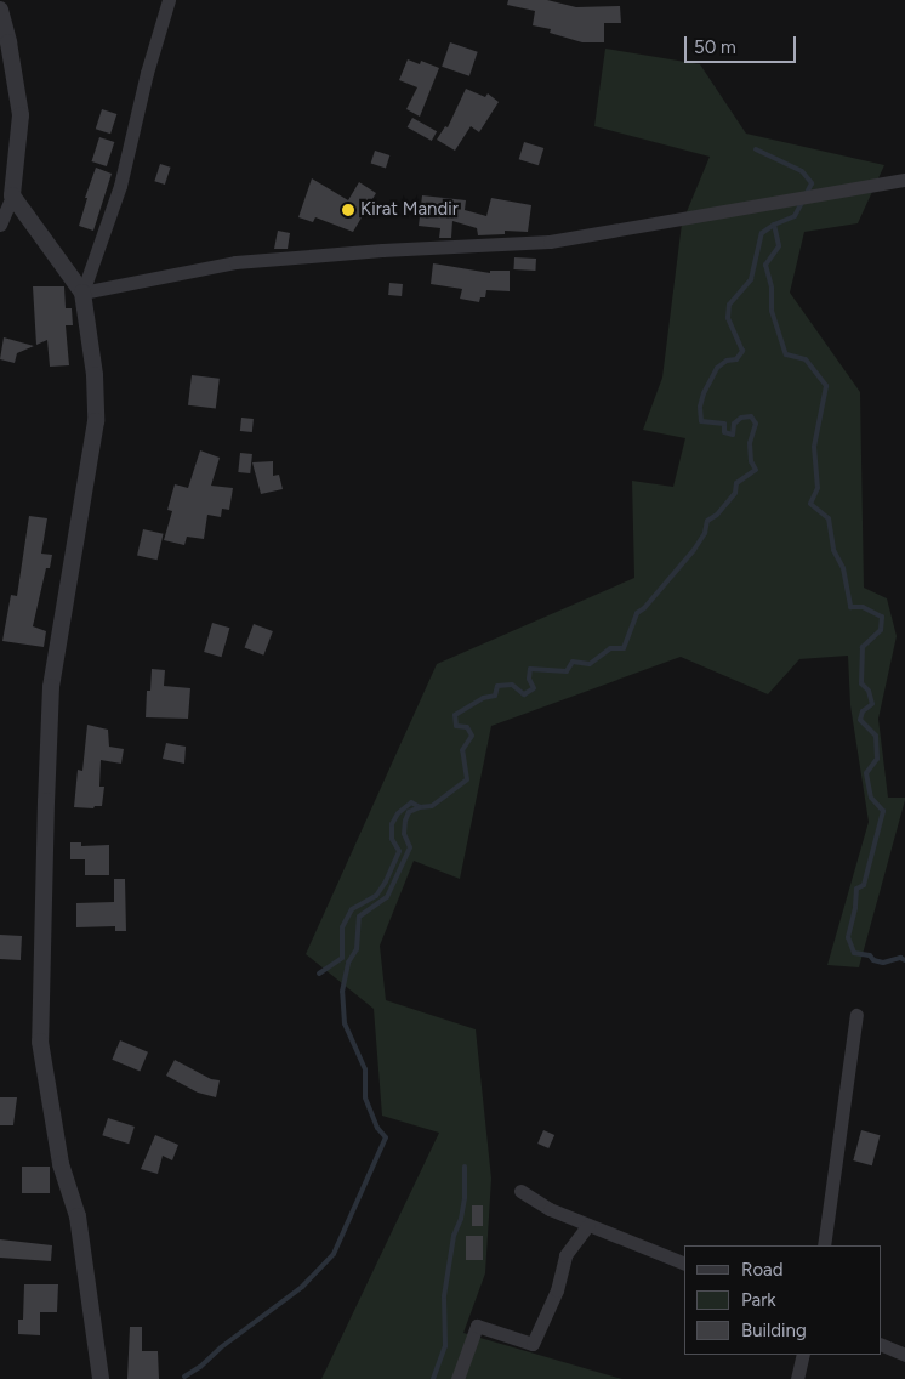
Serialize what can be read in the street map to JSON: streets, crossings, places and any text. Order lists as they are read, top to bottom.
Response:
{
  "places": ["Kirat Mandir"],
  "legend": ["Road", "Park", "Building"],
  "scale_bar": "50 m"
}
